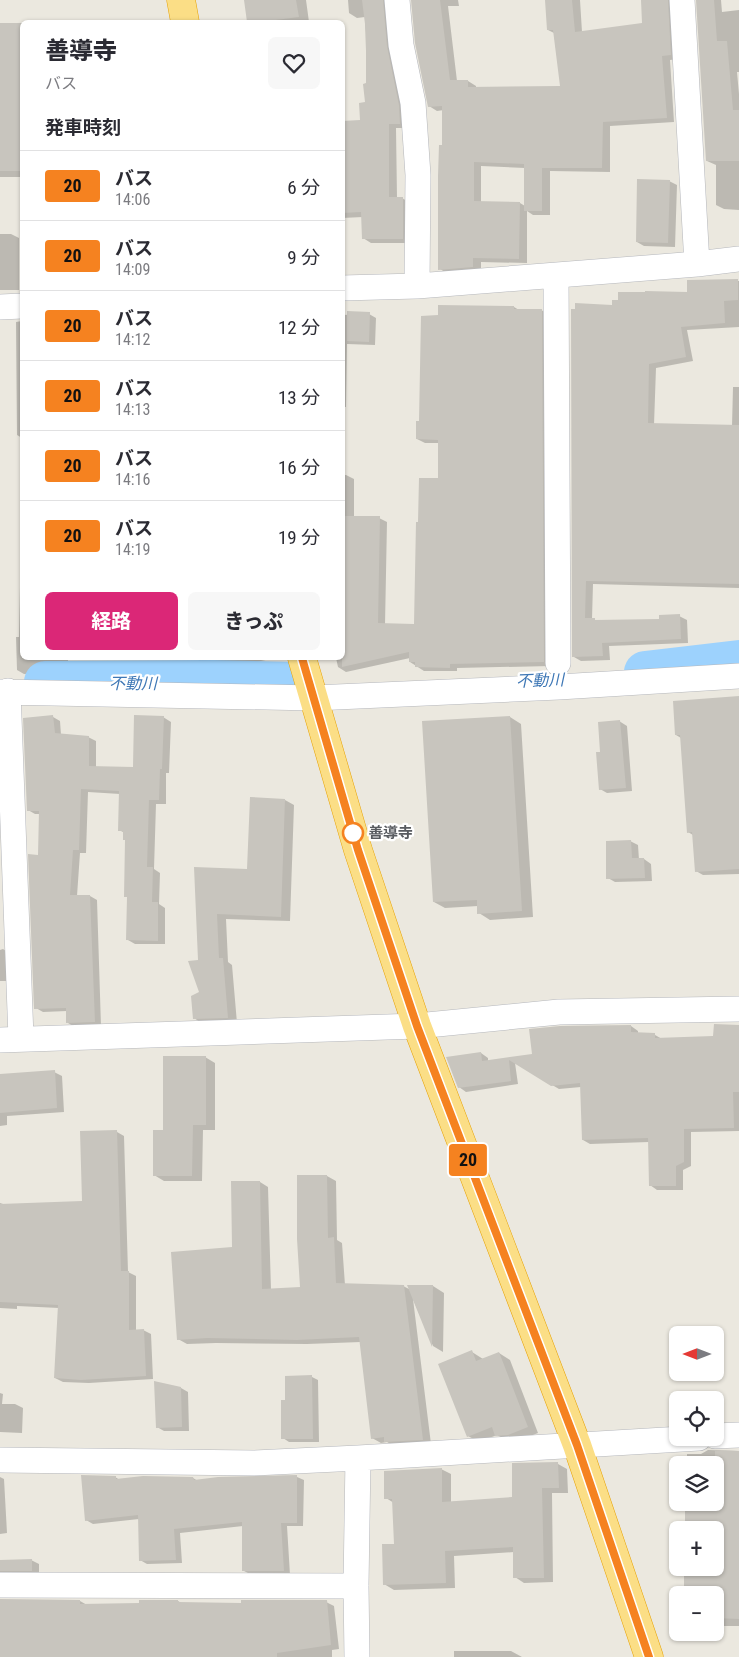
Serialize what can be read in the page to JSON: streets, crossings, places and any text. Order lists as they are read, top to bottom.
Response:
{
  "water": ["不動川"],
  "places": ["善導寺"],
  "lines": ["bus line 20"],
  "north": "left",
  "page": {
    "on_map": "20",
    "heading": [
      ["善導寺", "バス"],
      "発車時刻"
    ],
    "list": [
      {
        "mark": "20",
        "name": "バス",
        "note": "14:06",
        "value": "6 分"
      },
      {
        "mark": "20",
        "name": "バス",
        "note": "14:09",
        "value": "9 分"
      },
      {
        "mark": "20",
        "name": "バス",
        "note": "14:12",
        "value": "12 分"
      },
      {
        "mark": "20",
        "name": "バス",
        "note": "14:13",
        "value": "13 分"
      },
      {
        "mark": "20",
        "name": "バス",
        "note": "14:16",
        "value": "16 分"
      },
      {
        "mark": "20",
        "name": "バス",
        "note": "14:19",
        "value": "19 分"
      }
    ],
    "buttons": ["経路", "きっぷ"],
    "map_buttons": ["+", "−"]
  }
}
